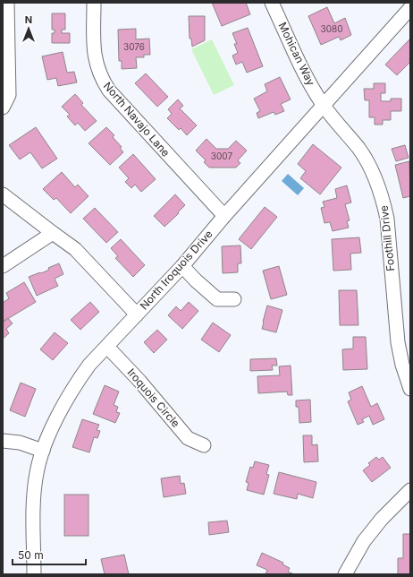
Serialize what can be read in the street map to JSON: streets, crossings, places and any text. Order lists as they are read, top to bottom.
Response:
{
  "streets": {
    "street": [
      "Mohican Way",
      "North Navajo Lane",
      "Foothill Drive",
      "North Iroquois Drive",
      "Iroquois Circle"
    ]
  },
  "crossings": [
    ["Mohican Way", "Foothill Drive"],
    ["Mohican Way", "North Iroquois Drive"],
    ["North Navajo Lane", "North Iroquois Drive"],
    ["Foothill Drive", "North Iroquois Drive"],
    ["North Iroquois Drive", "Iroquois Circle"]
  ],
  "house_numbers": ["3080", "3076", "3007"],
  "scale_bar": "50 m",
  "north": "top"
}
